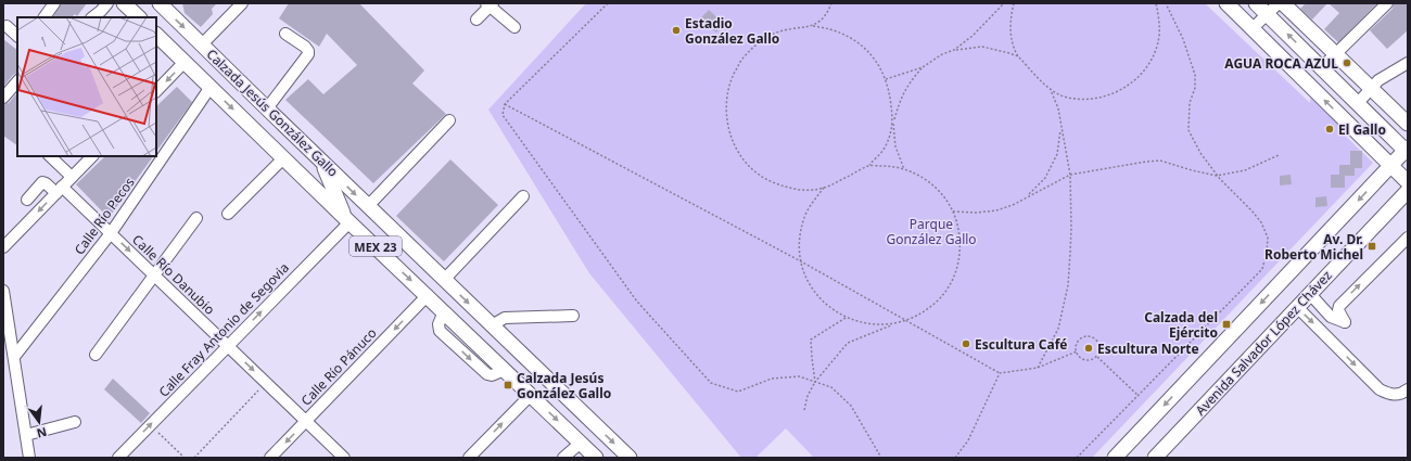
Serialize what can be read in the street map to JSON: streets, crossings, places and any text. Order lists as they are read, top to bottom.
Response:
{
  "streets": {
    "main road": ["Calzada Jesús González Gallo", "MEX 23", "Avenida Salvador López Chávez"],
    "street": [
      "Calle Río Pecos",
      "Calle Río Danubio",
      "Calle Fray Antonio de Segovia",
      "Calle Río Pánuco"
    ]
  },
  "crossings": [
    ["Calzada Jesús González Gallo", "Calle Río Pecos"],
    ["Calzada Jesús González Gallo", "Calle Fray Antonio de Segovia"],
    ["Calzada Jesús González Gallo", "Calle Río Pánuco"],
    ["Calle Río Pecos", "Calle Río Danubio"],
    ["Calle Río Danubio", "Calle Fray Antonio de Segovia"],
    ["Calle Río Danubio", "Calle Río Pánuco"]
  ],
  "one_way": ["Calle Río Pánuco"],
  "parks": ["Parque González Gallo"],
  "places": {
    "other": [
      "Estadio González Gallo",
      "AGUA ROCA AZUL",
      "El Gallo",
      "Escultura Café",
      "Escultura Norte"
    ],
    "transit": ["Av. Dr. Roberto Michel", "Calzada del Ejército", "Calzada Jesús González Gallo"]
  },
  "north": "bottom"
}
